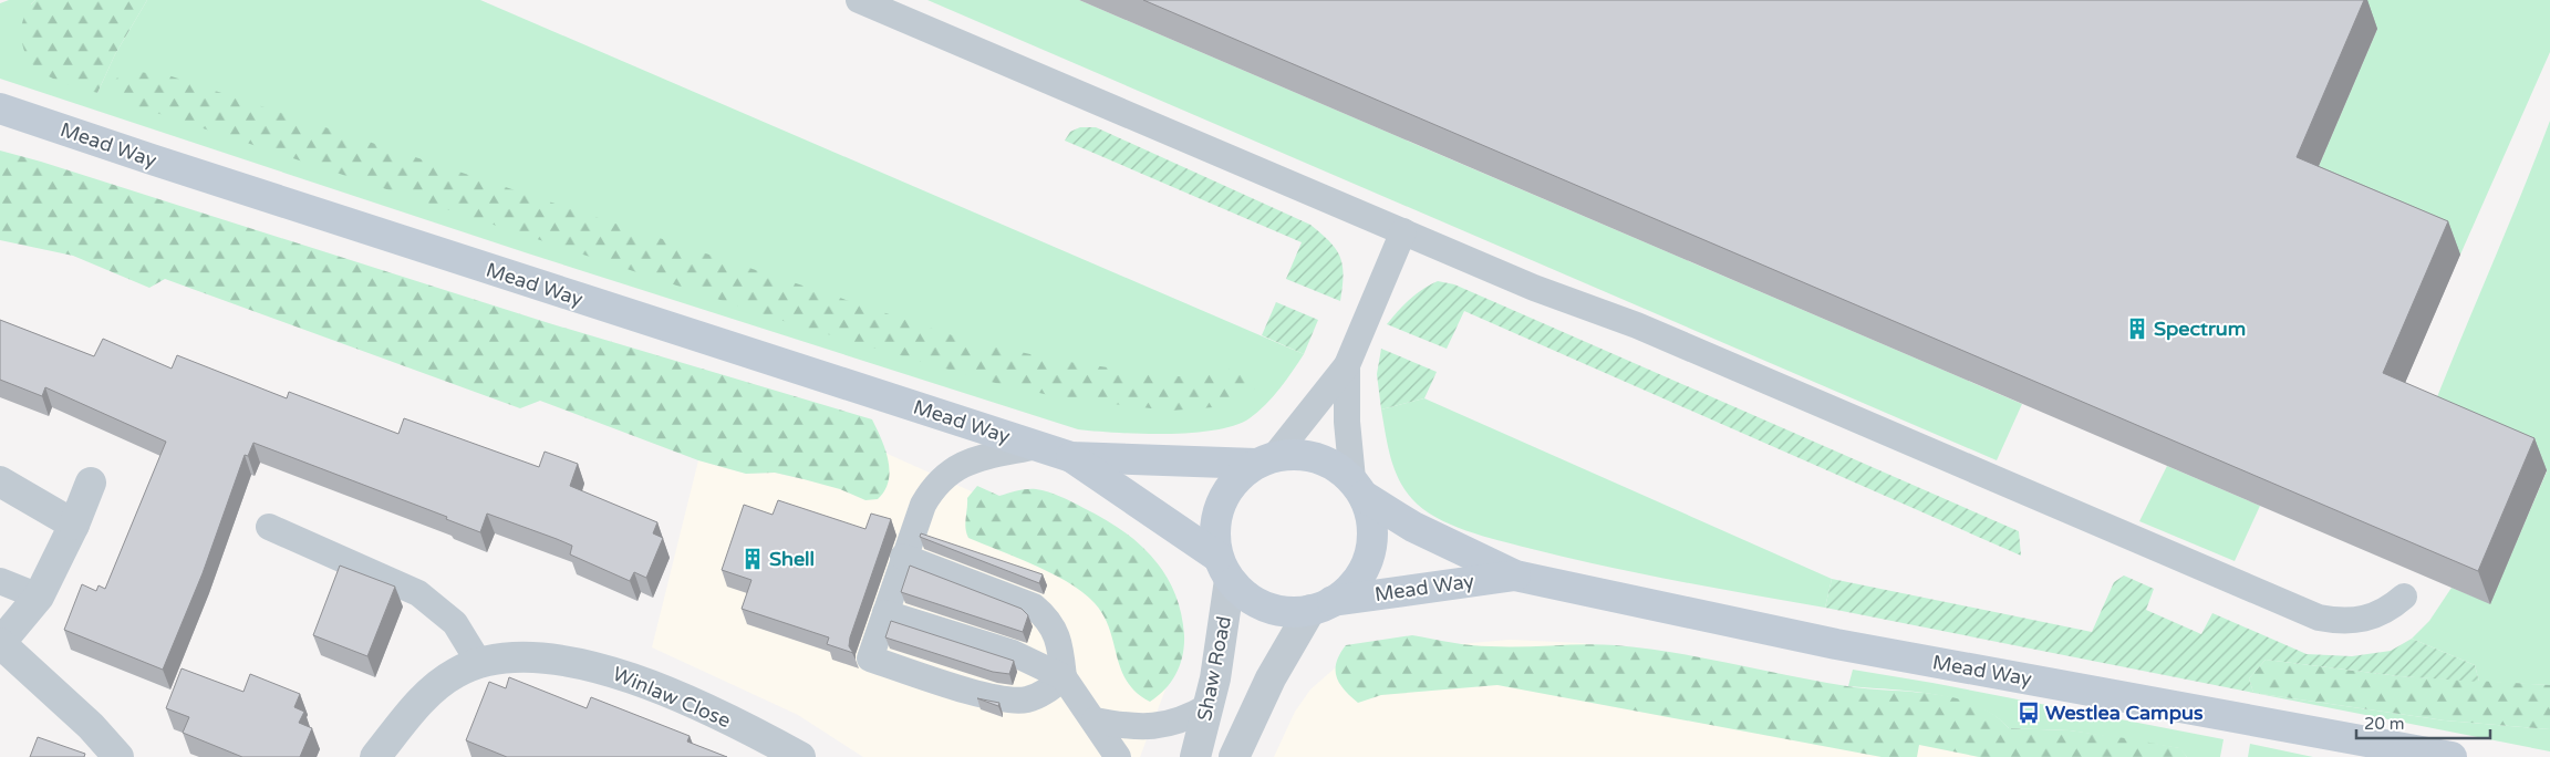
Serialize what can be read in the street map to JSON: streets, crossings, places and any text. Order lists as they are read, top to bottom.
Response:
{
  "streets": {
    "main road": ["Mead Way"],
    "street": ["Shaw Road", "Winlaw Close"]
  },
  "crossings": [
    ["Mead Way", "Shaw Road"]
  ],
  "places": {
    "building": ["Spectrum", "Shell"],
    "bus stop": ["Westlea Campus"]
  },
  "scale_bar": "20 m"
}
